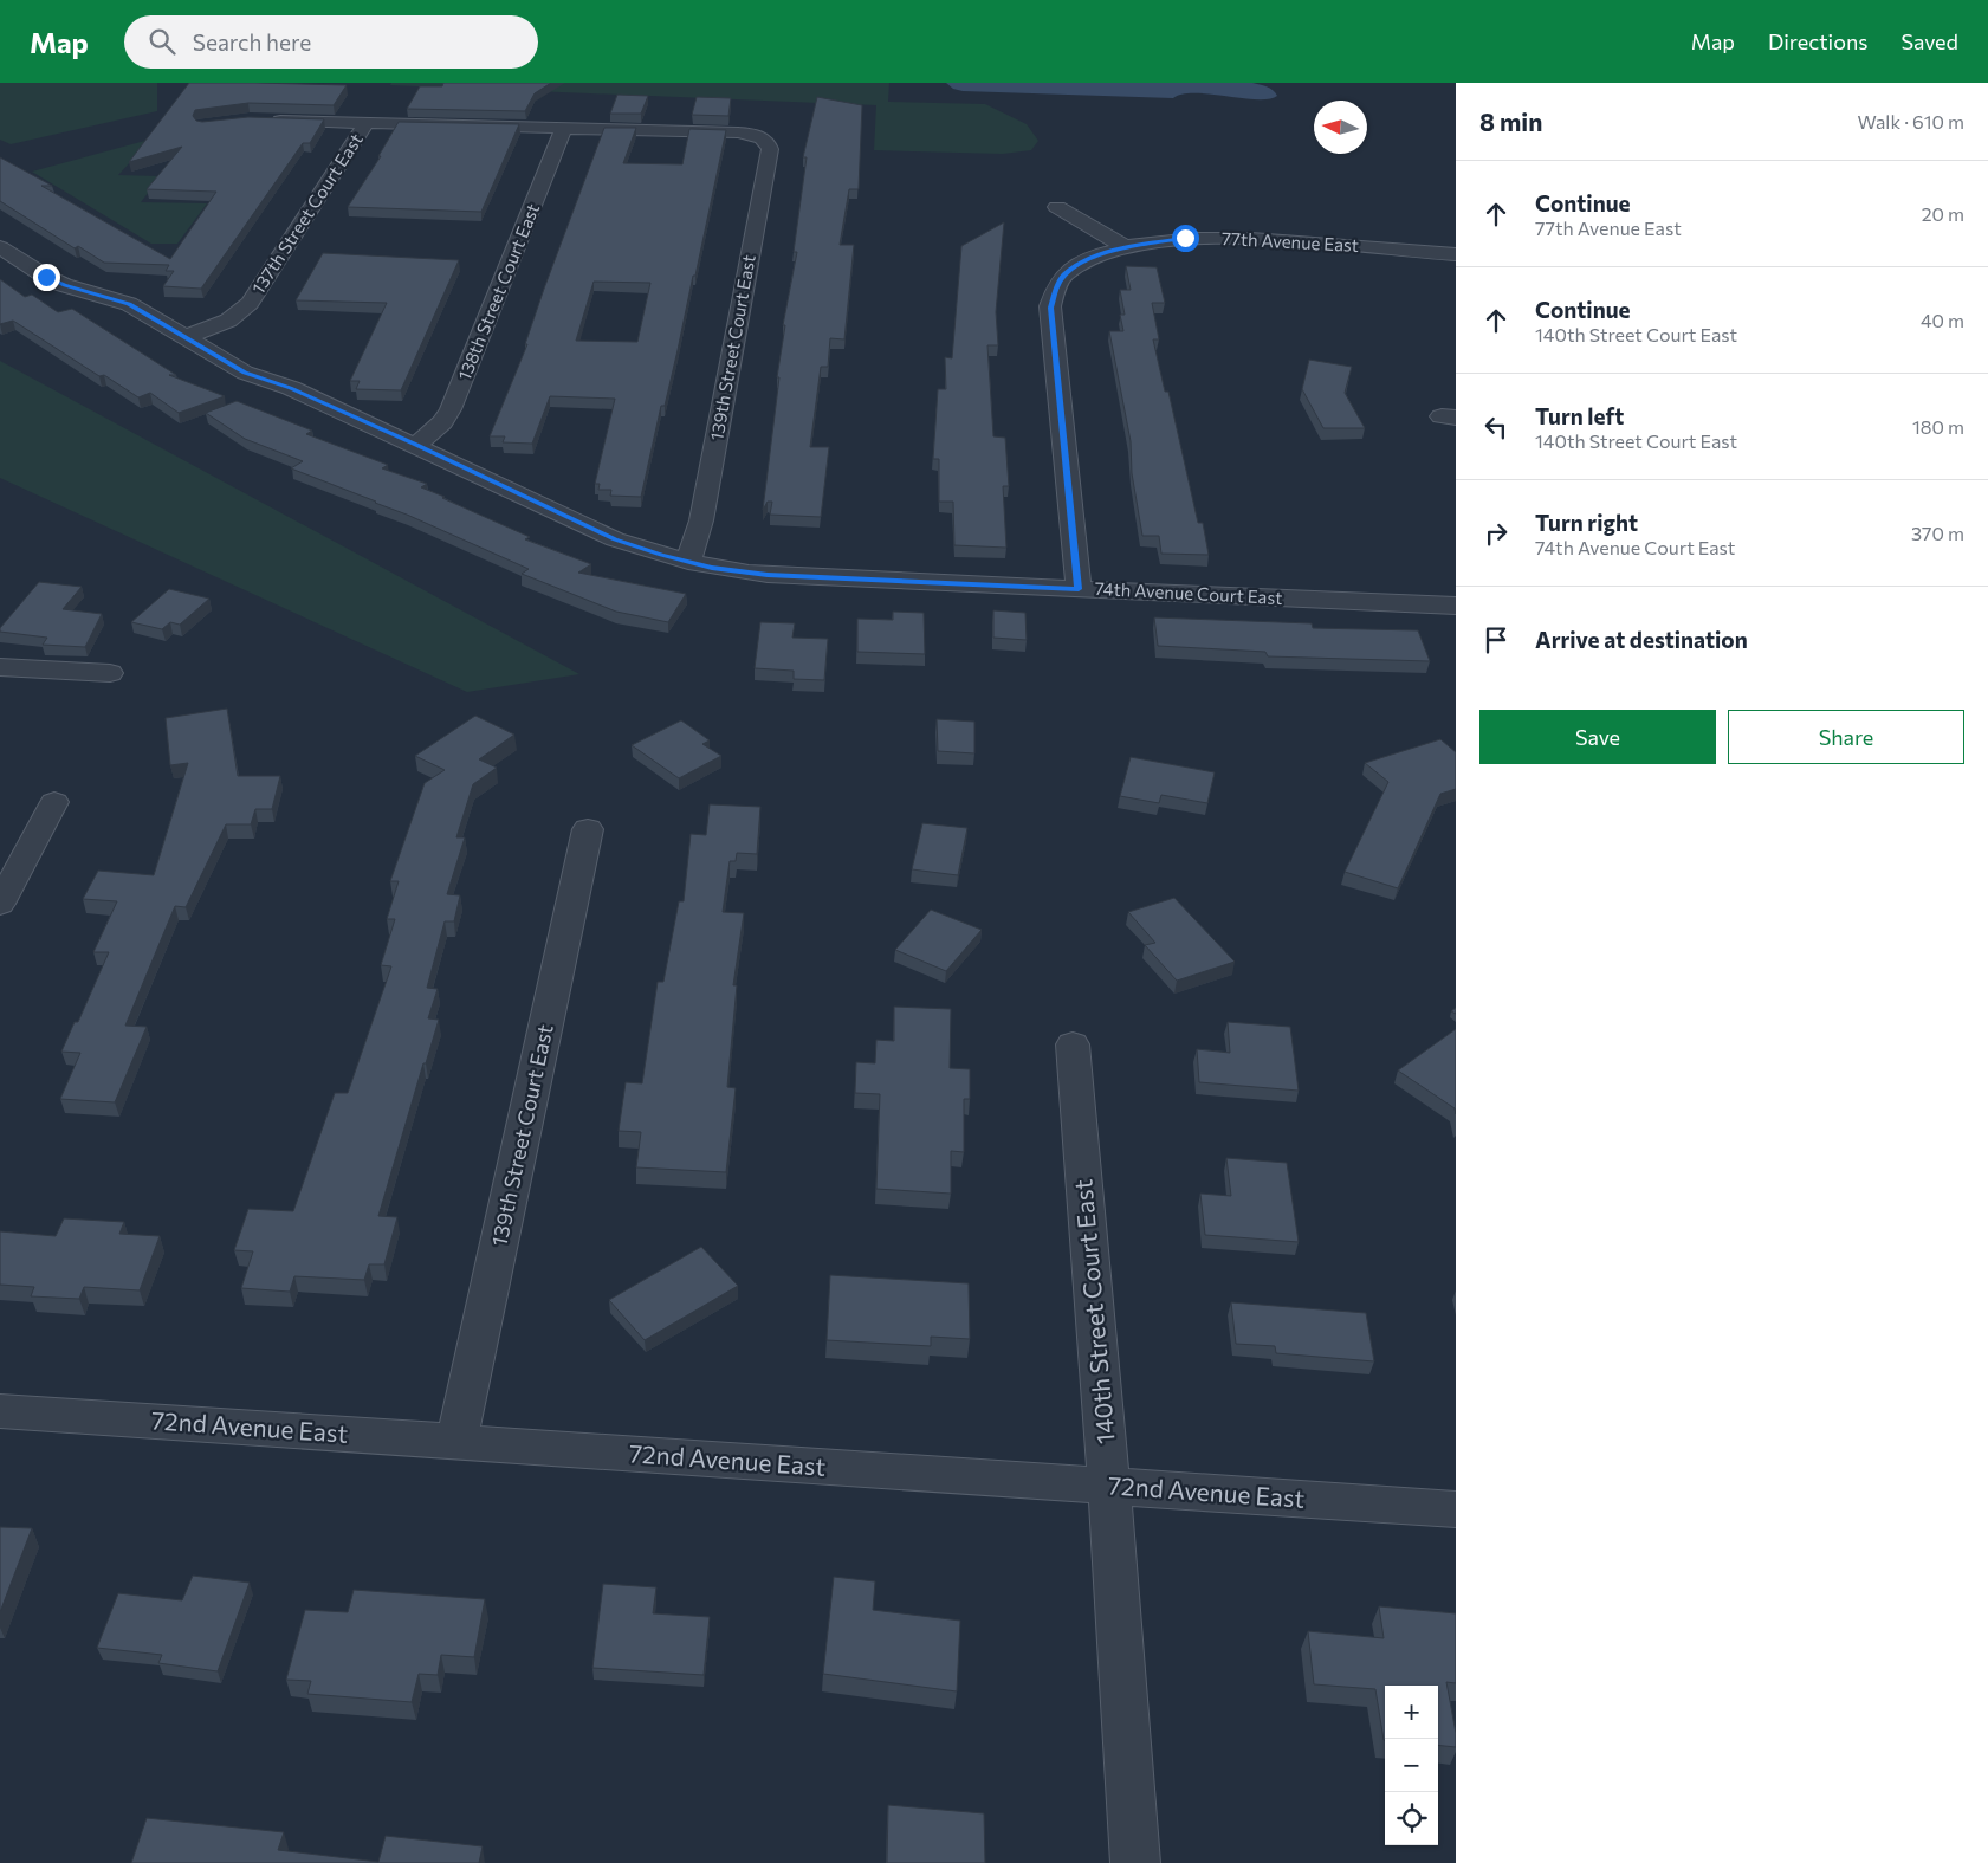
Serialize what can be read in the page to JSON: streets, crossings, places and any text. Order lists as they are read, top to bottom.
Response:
{
  "streets": {
    "street": [
      "137th Street Court East",
      "77th Avenue East",
      "138th Street Court East",
      "139th Street Court East",
      "74th Avenue Court East",
      "140th Street Court East",
      "72nd Avenue East"
    ]
  },
  "crossings": [
    ["137th Street Court East", "74th Avenue Court East"],
    ["138th Street Court East", "139th Street Court East"],
    ["138th Street Court East", "74th Avenue Court East"],
    ["139th Street Court East", "74th Avenue Court East"],
    ["139th Street Court East", "72nd Avenue East"],
    ["140th Street Court East", "72nd Avenue East"]
  ],
  "north": "left",
  "page": {
    "header": "Map",
    "search": "Search here",
    "nav": ["Map", "Directions", "Saved"],
    "heading": ["8 min", "Walk · 610 m"],
    "list": [
      ["Continue", "77th Avenue East", "20 m"],
      ["Continue", "140th Street Court East", "40 m"],
      ["Turn left", "140th Street Court East", "180 m"],
      ["Turn right", "74th Avenue Court East", "370 m"],
      "Arrive at destination"
    ],
    "buttons": ["Save", "Share"],
    "map_buttons": ["+", "−"]
  }
}
